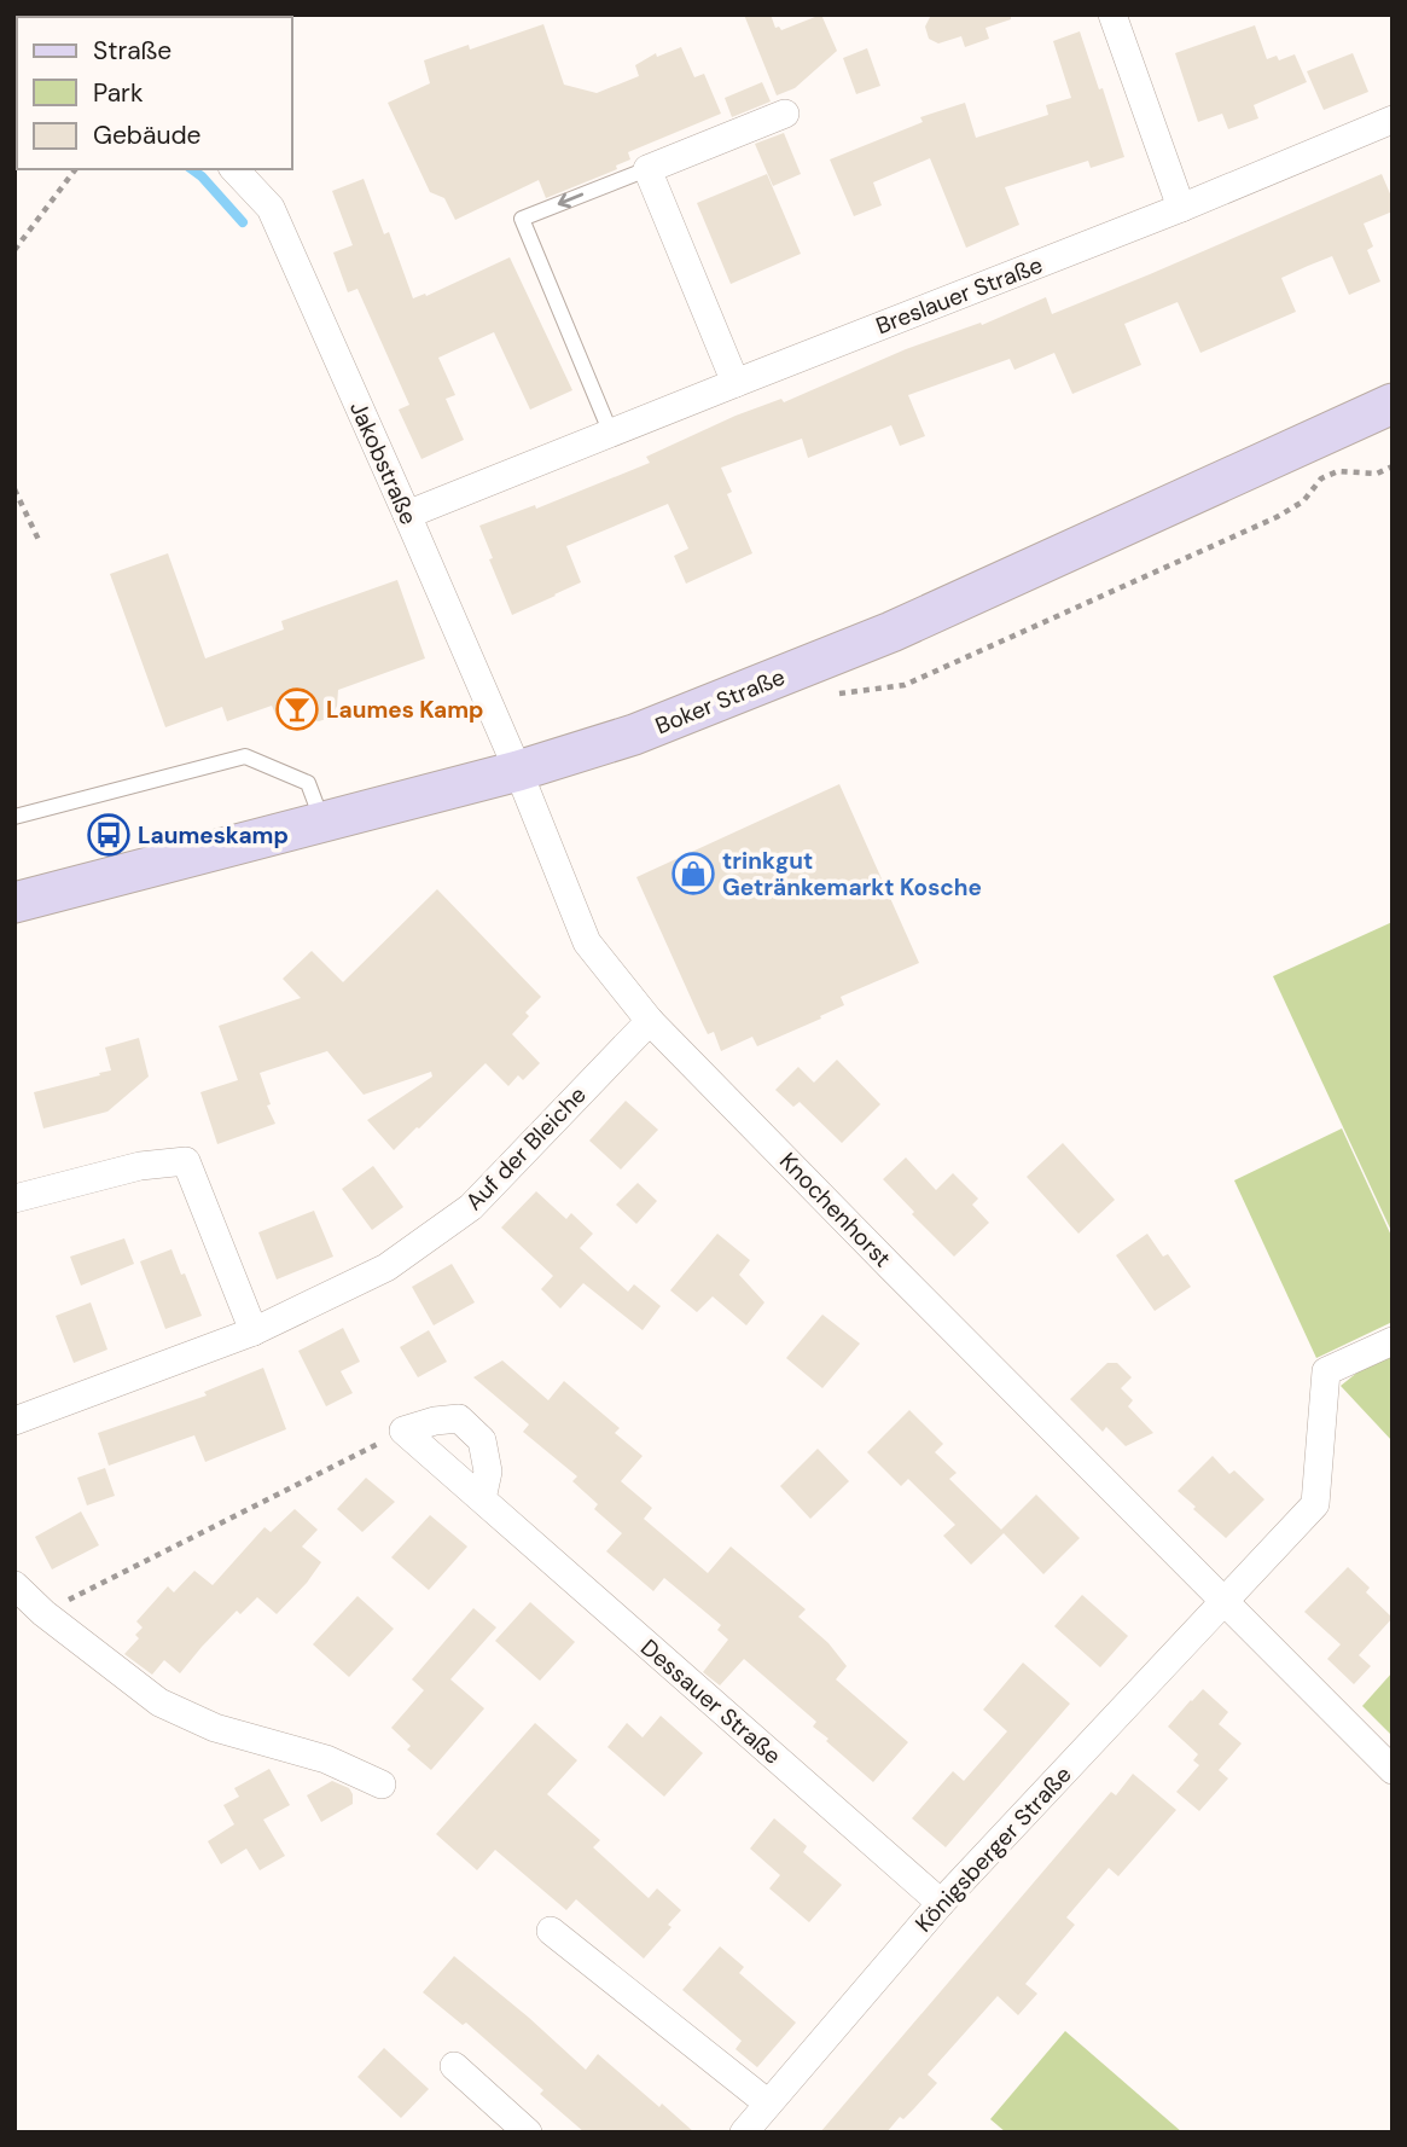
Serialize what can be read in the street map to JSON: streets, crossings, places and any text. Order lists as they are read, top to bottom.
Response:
{
  "streets": {
    "main road": ["Boker Straße"],
    "street": [
      "Breslauer Straße",
      "Jakobstraße",
      "Auf der Bleiche",
      "Knochenhorst",
      "Dessauer Straße",
      "Königsberger Straße"
    ]
  },
  "crossings": [
    ["Breslauer Straße", "Jakobstraße"],
    ["Jakobstraße", "Boker Straße"],
    ["Jakobstraße", "Knochenhorst"],
    ["Boker Straße", "Knochenhorst"],
    ["Auf der Bleiche", "Knochenhorst"],
    ["Knochenhorst", "Königsberger Straße"],
    ["Dessauer Straße", "Königsberger Straße"]
  ],
  "places": {
    "bar": ["Laumes Kamp"],
    "bus stop": ["Laumeskamp"],
    "shop": ["trinkgut Getränkemarkt Kosche"]
  },
  "legend": ["Straße", "Park", "Gebäude"]
}
